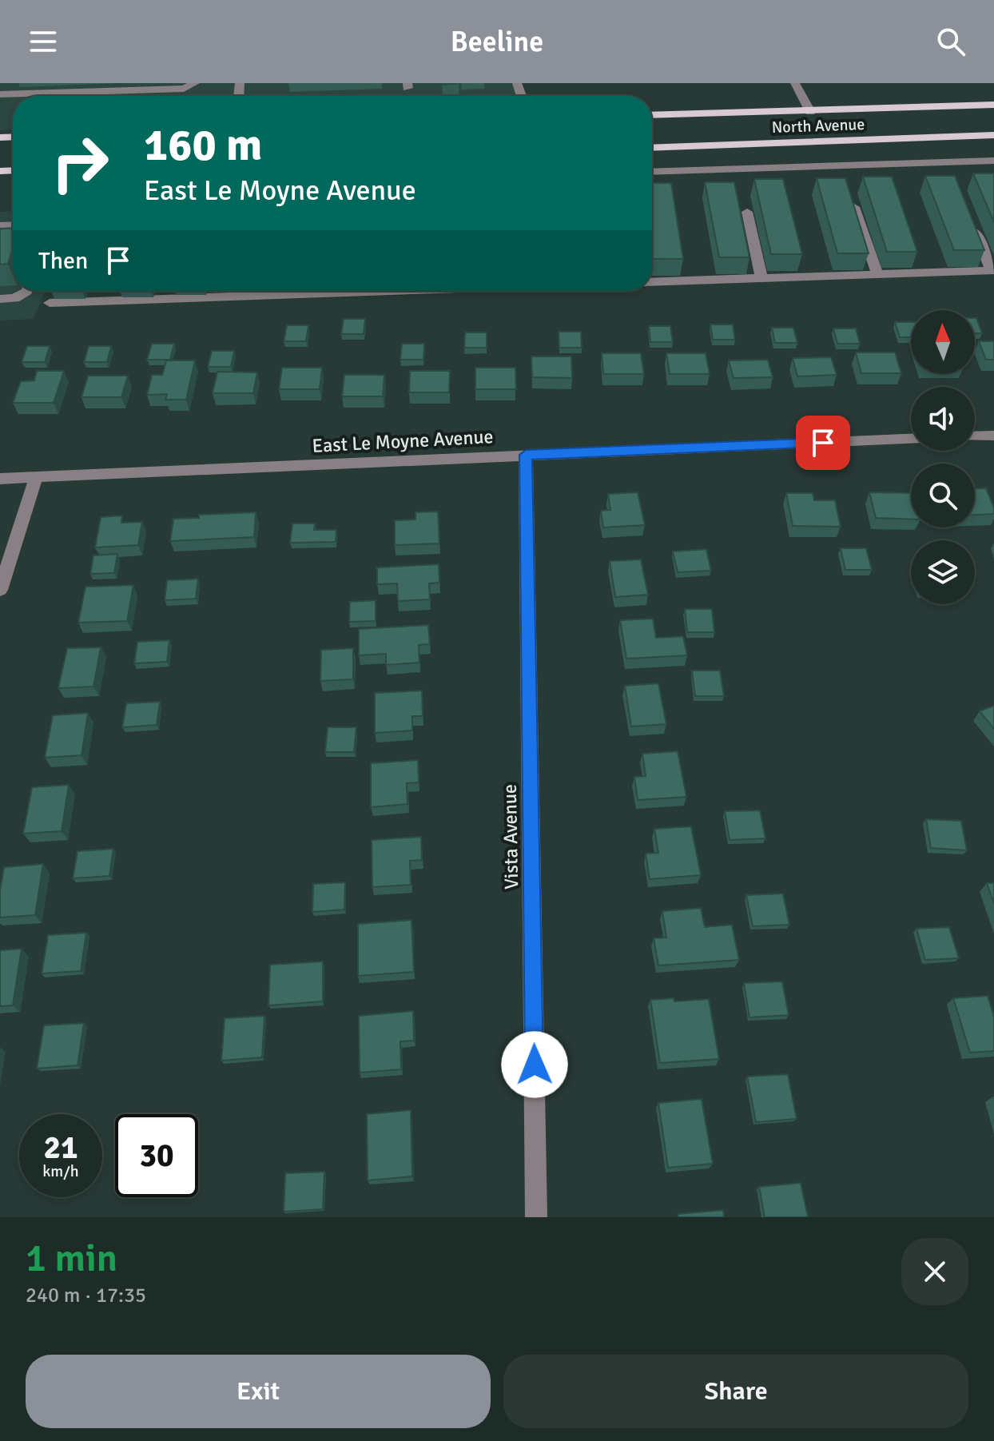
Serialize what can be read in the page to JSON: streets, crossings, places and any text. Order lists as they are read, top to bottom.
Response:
{
  "streets": {
    "main road": ["North Avenue"],
    "street": ["East Le Moyne Avenue", "Vista Avenue"]
  },
  "crossings": [
    ["East Le Moyne Avenue", "Vista Avenue"]
  ],
  "north": "top",
  "page": {
    "header": "Beeline",
    "turn": ["160 m", "East Le Moyne Avenue"],
    "then": "Then",
    "speed": "21 km/h",
    "limit": "30",
    "heading": ["1 min", "240 m · 17:35"],
    "buttons": ["Exit", "Share"]
  }
}
